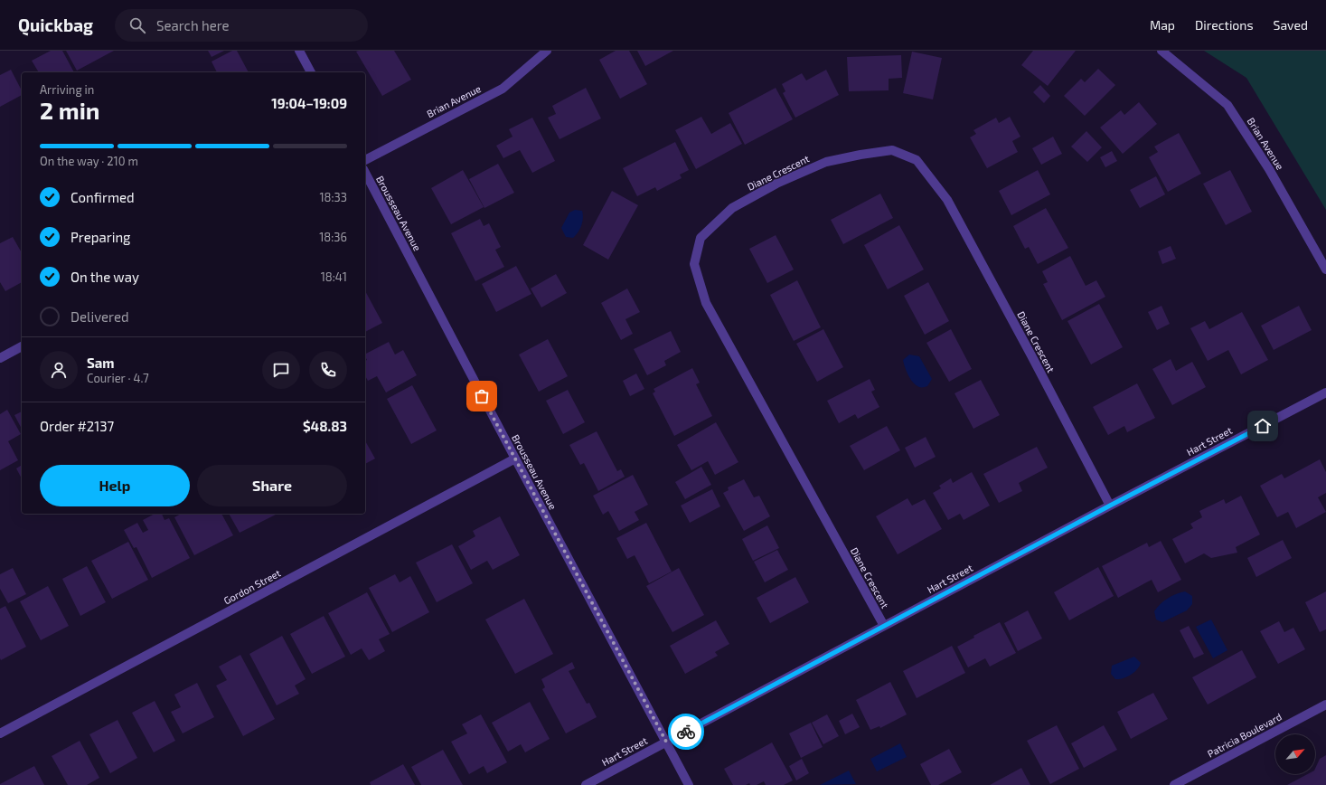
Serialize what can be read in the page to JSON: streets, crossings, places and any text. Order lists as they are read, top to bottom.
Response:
{
  "streets": {
    "street": [
      "Brian Avenue",
      "Diane Crescent",
      "Brousseau Avenue",
      "Hart Street",
      "Gordon Street",
      "Patricia Boulevard"
    ]
  },
  "crossings": [
    ["Diane Crescent", "Hart Street"],
    ["Brousseau Avenue", "Hart Street"],
    ["Brousseau Avenue", "Gordon Street"]
  ],
  "north": "top right",
  "page": {
    "header": "Quickbag",
    "search": "Search here",
    "nav": ["Map", "Directions", "Saved"],
    "heading": ["2 min", "Arriving in", "19:04–19:09"],
    "panel": [
      "Sam",
      "Courier · 4.7",
      "Order #2137",
      "$48.83"
    ],
    "bar": "On the way · 210 m",
    "list": [
      ["Confirmed", "18:33"],
      ["Preparing", "18:36"],
      ["On the way", "18:41"],
      "Delivered"
    ],
    "buttons": ["Help", "Share"]
  }
}
